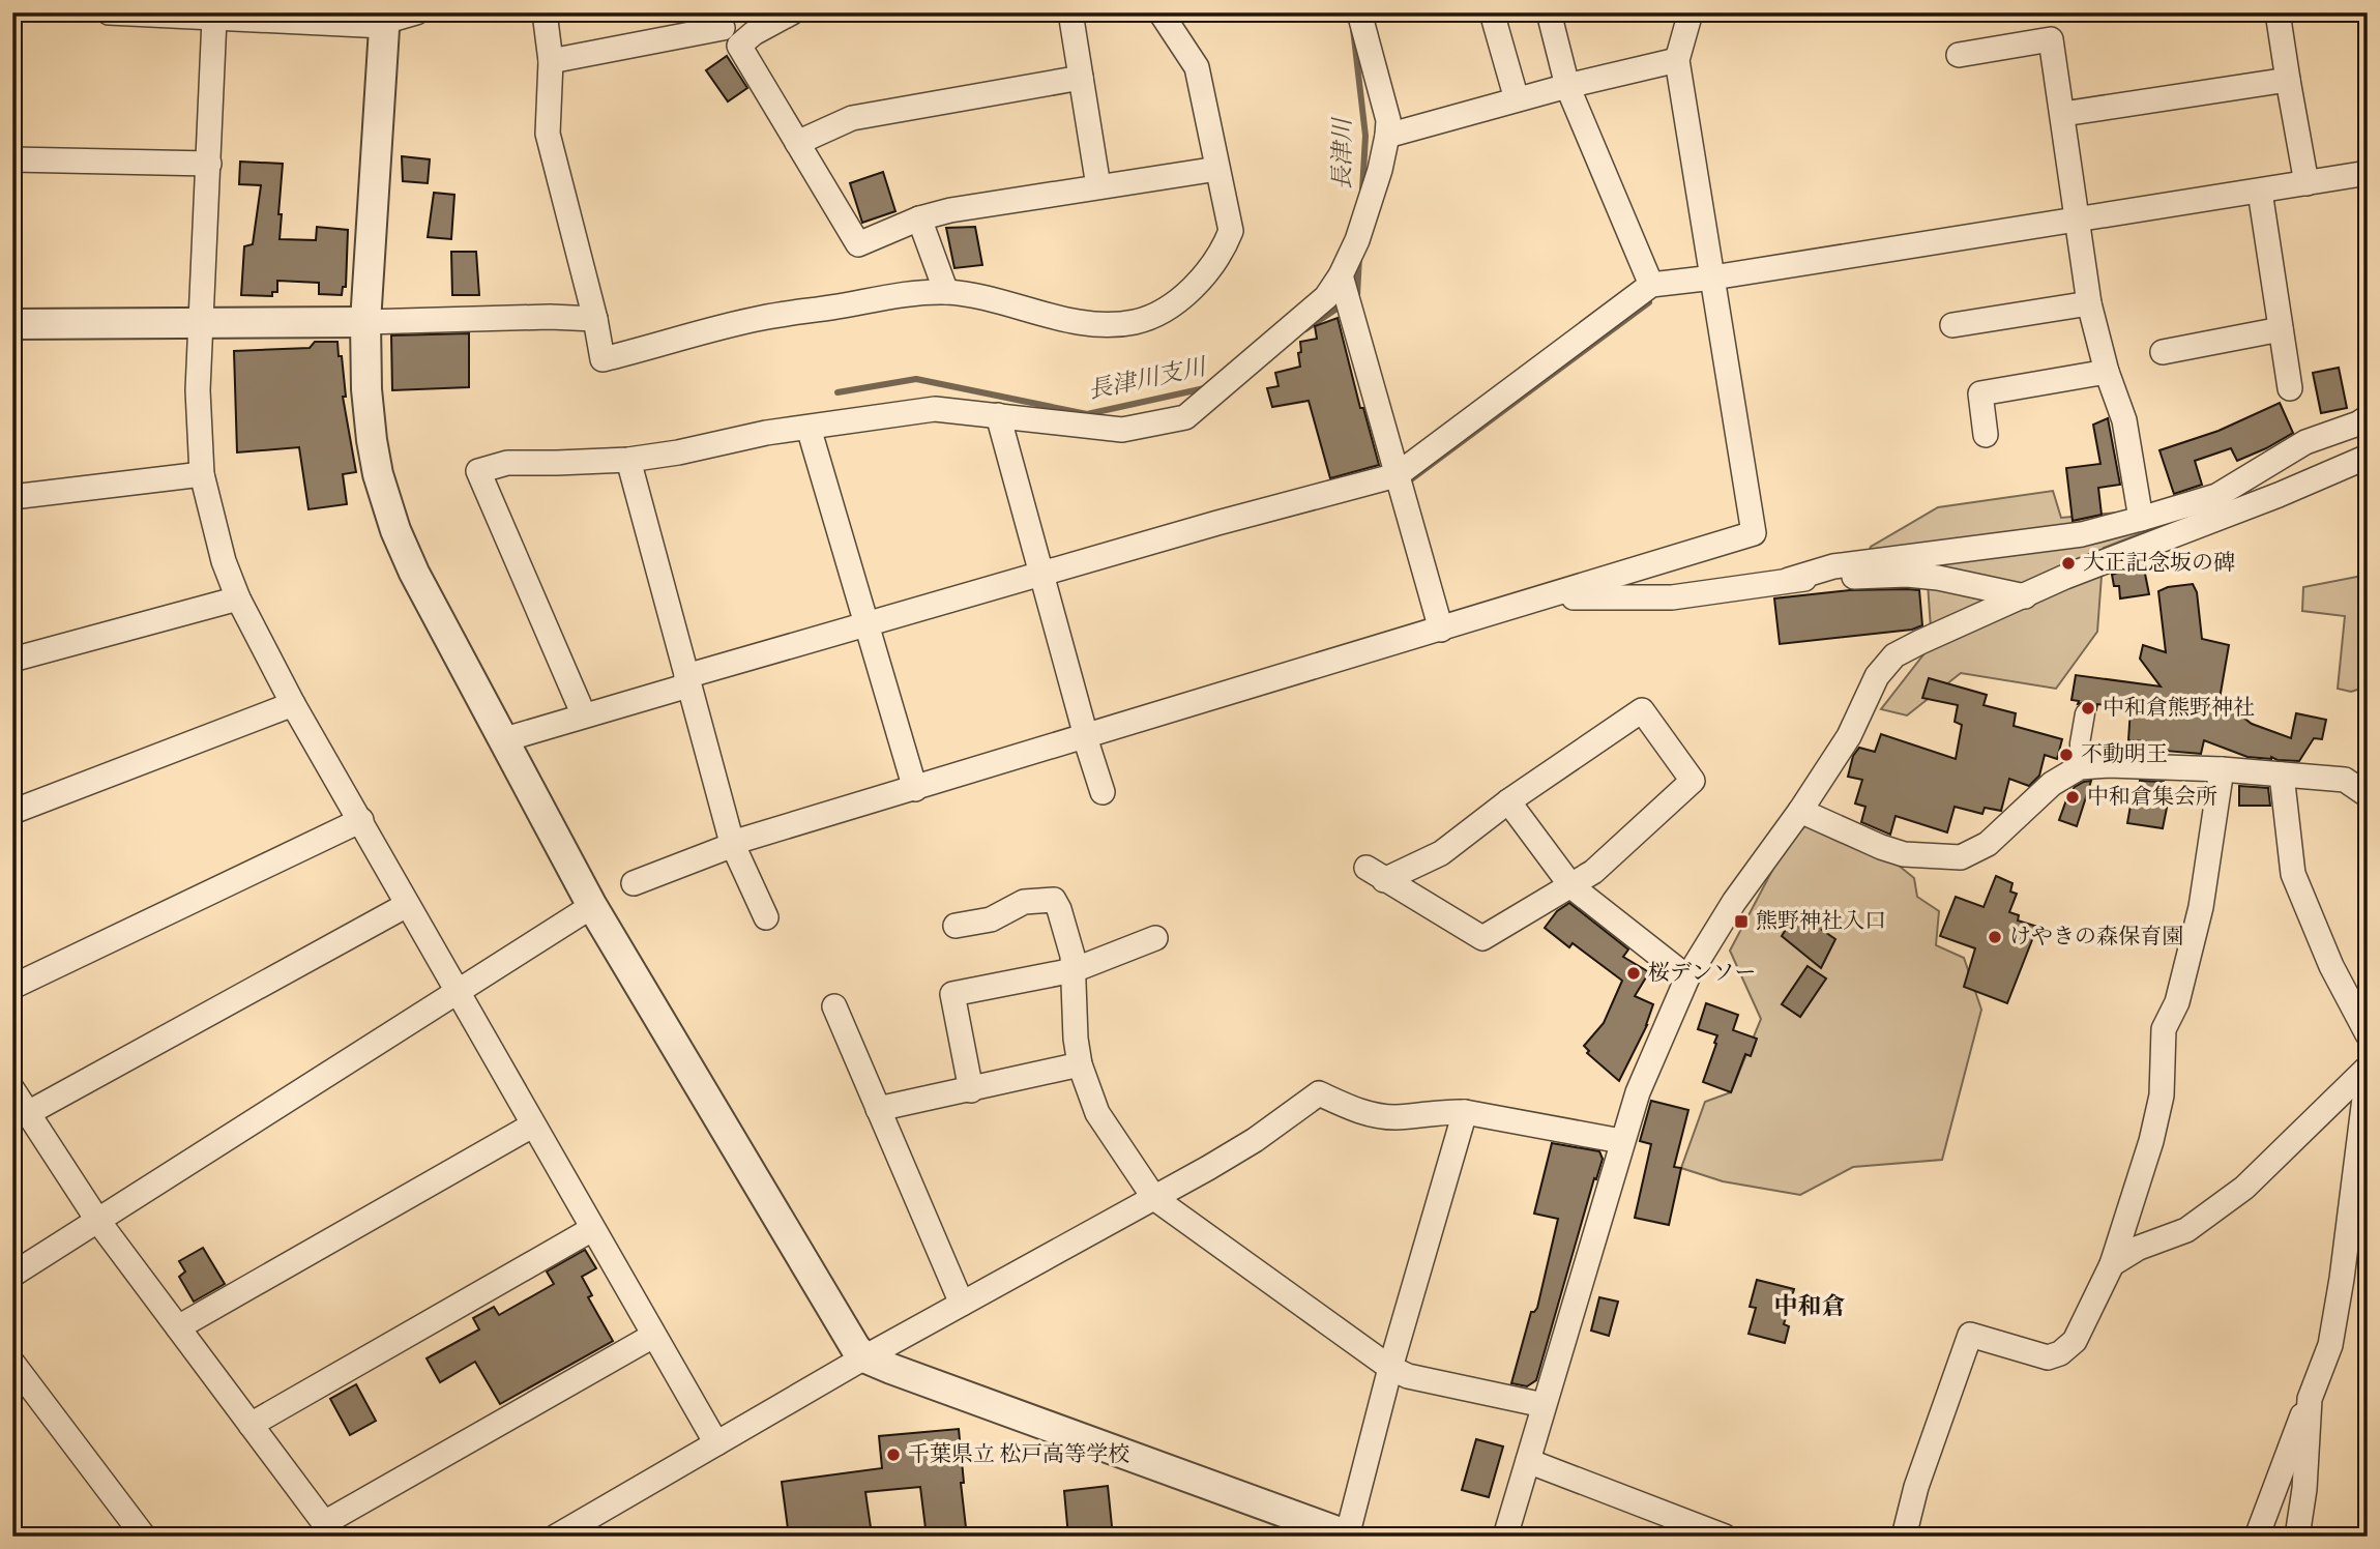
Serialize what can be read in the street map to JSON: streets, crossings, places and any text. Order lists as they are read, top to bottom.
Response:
{
  "districts": ["中和倉"],
  "water": ["長津川", "長津川支川"],
  "places": {
    "other": [
      "大正記念坂の碑",
      "中和倉熊野神社",
      "不動明王",
      "中和倉集会所",
      "けやきの森保育園",
      "桜デンソー",
      "千葉県立 松戸高等学校"
    ],
    "transit": ["熊野神社入口"]
  }
}
